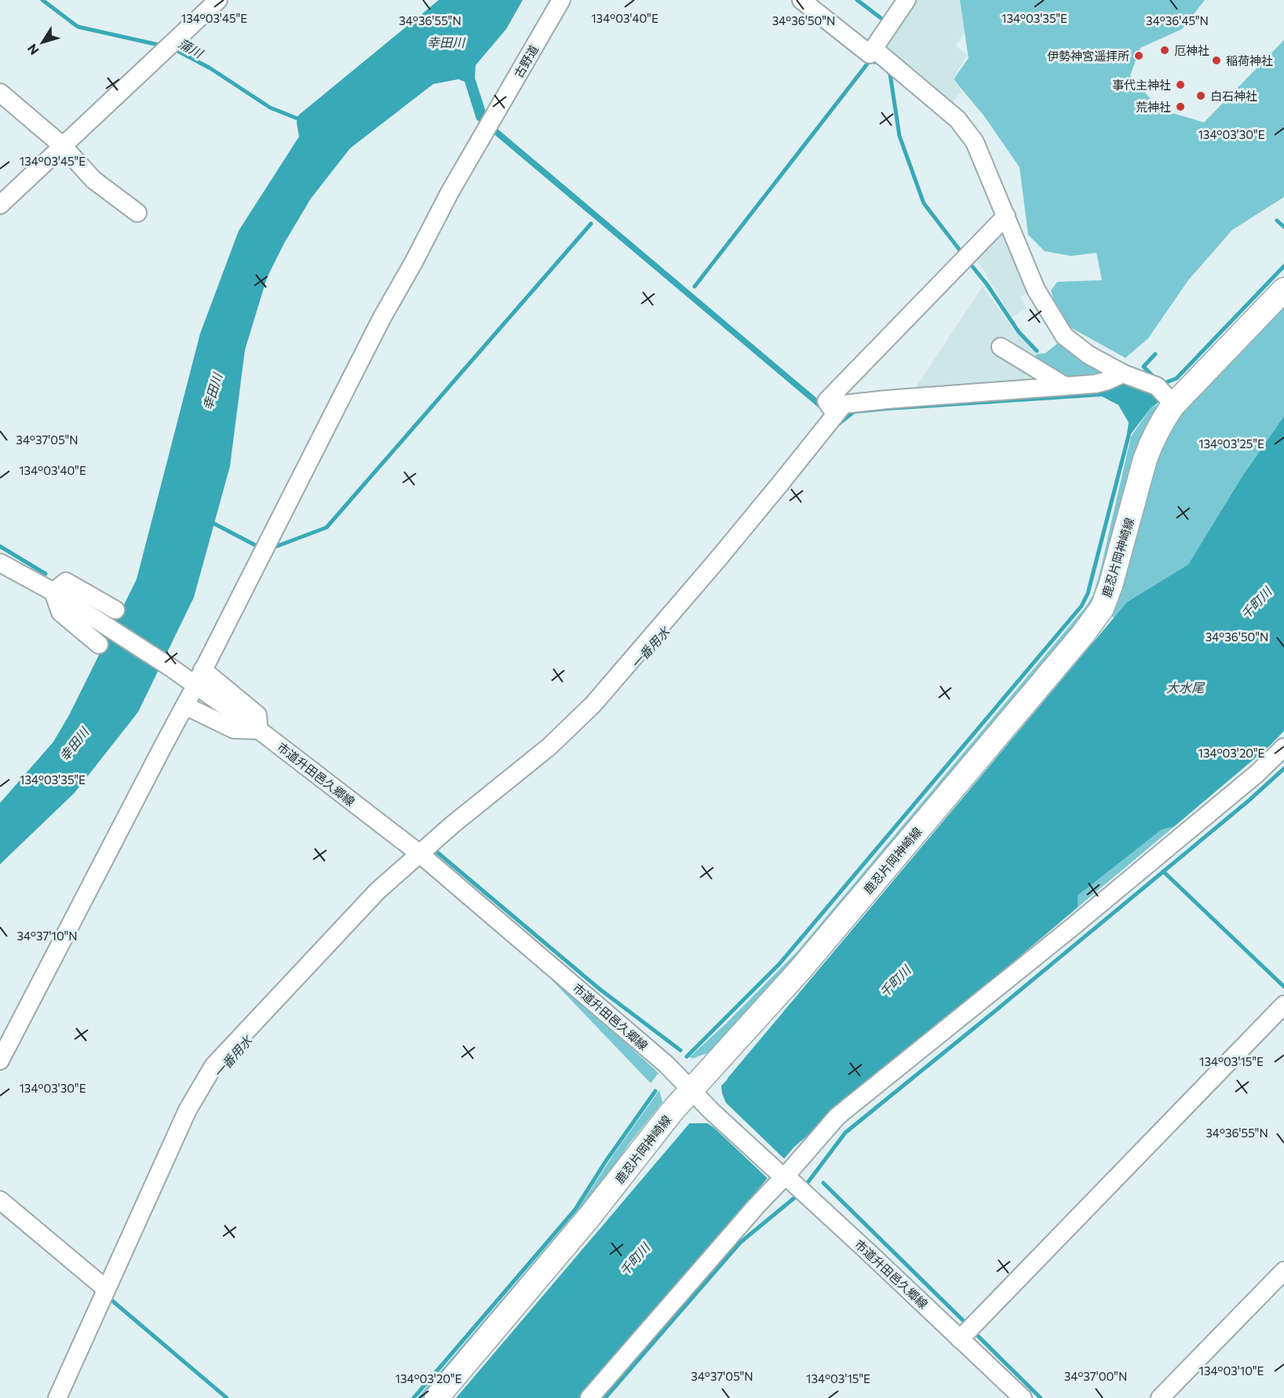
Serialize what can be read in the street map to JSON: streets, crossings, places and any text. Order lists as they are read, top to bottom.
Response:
{
  "streets": {
    "main road": ["鹿忍片岡神崎線"],
    "street": ["古野道", "市道升田邑久郷線"]
  },
  "crossings": [
    ["古野道", "市道升田邑久郷線"],
    ["鹿忍片岡神崎線", "市道升田邑久郷線"]
  ],
  "water": [
    "幸田川",
    "蒲川",
    "千町川",
    "一番用水",
    "大水尾"
  ],
  "places": [
    "厄神社",
    "伊勢神宮遥拝所",
    "稲荷神社",
    "事代主神社",
    "白石神社",
    "荒神社"
  ],
  "north": "bottom left",
  "coordinates": [
    "134°03'45\"E",
    "134°03'40\"E",
    "134°03'35\"E",
    "34°36'55\"N",
    "34°36'50\"N",
    "34°36'45\"N",
    "134°03'30\"E",
    "34°37'05\"N",
    "134°03'25\"E",
    "134°03'20\"E",
    "34°37'10\"N",
    "134°03'15\"E",
    "134°03'10\"E",
    "34°37'00\"N"
  ]
}
